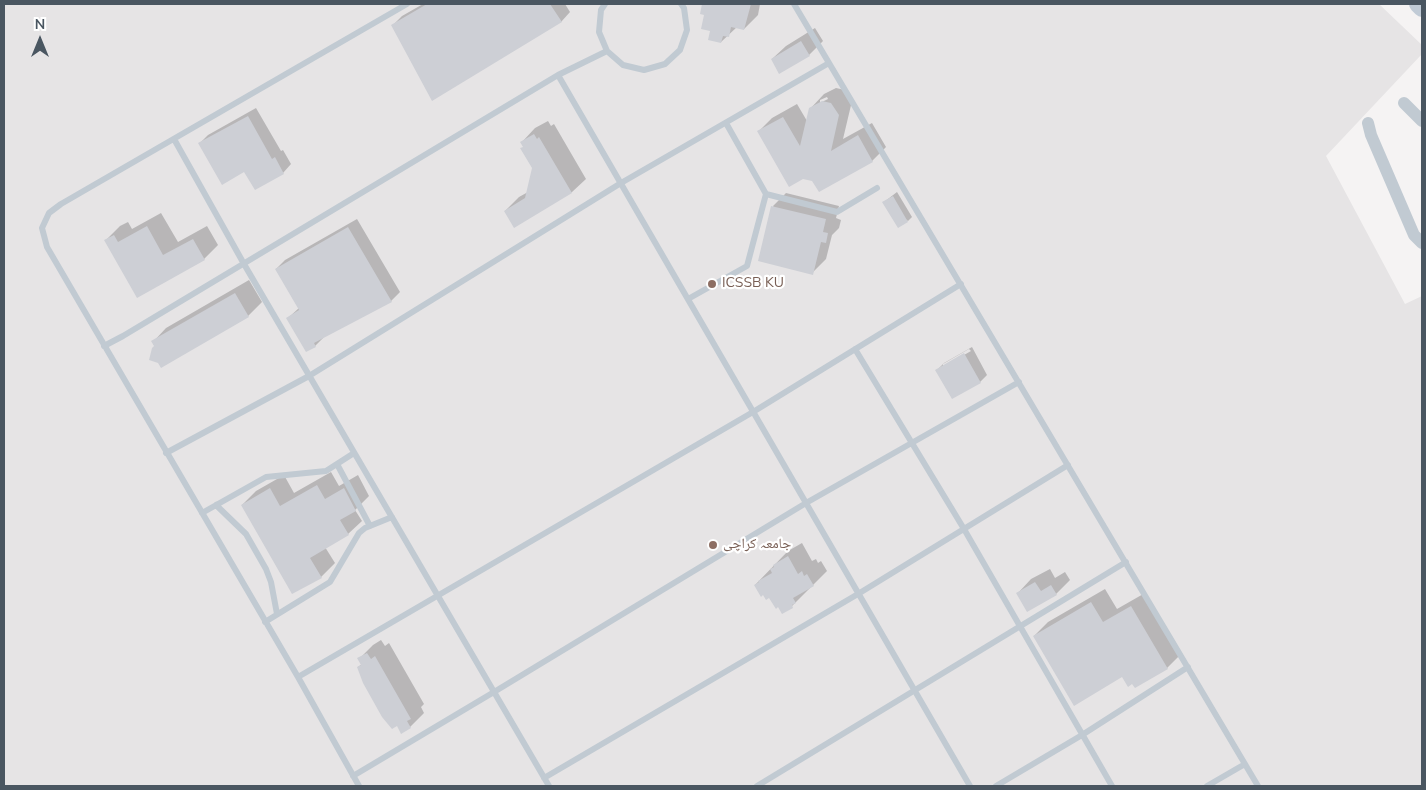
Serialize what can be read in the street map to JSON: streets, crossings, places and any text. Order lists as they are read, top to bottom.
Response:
{
  "places": ["ICSSB KU", "جامعہ کراچی"],
  "north": "top"
}
